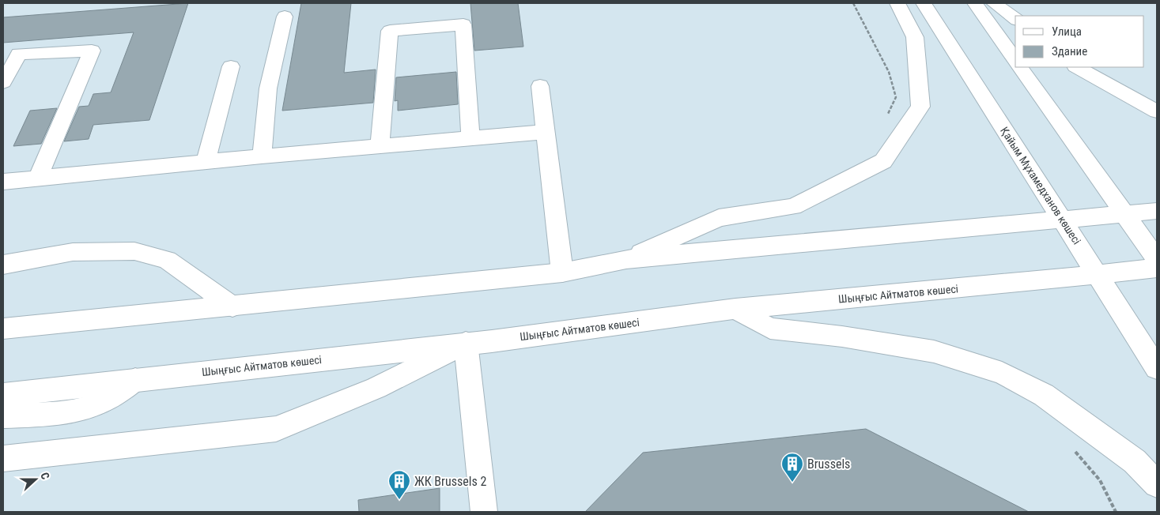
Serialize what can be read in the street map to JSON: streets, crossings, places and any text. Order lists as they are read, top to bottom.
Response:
{
  "streets": {
    "main road": ["Қайым Мұхамедханов көшесі", "Шыңғыс Айтматов көшесі"]
  },
  "crossings": [
    ["Қайым Мұхамедханов көшесі", "Шыңғыс Айтматов көшесі"]
  ],
  "places": {
    "building": ["Brussels", "ЖК Brussels 2"]
  },
  "legend": ["Улица", "Здание"],
  "north": "right"
}
